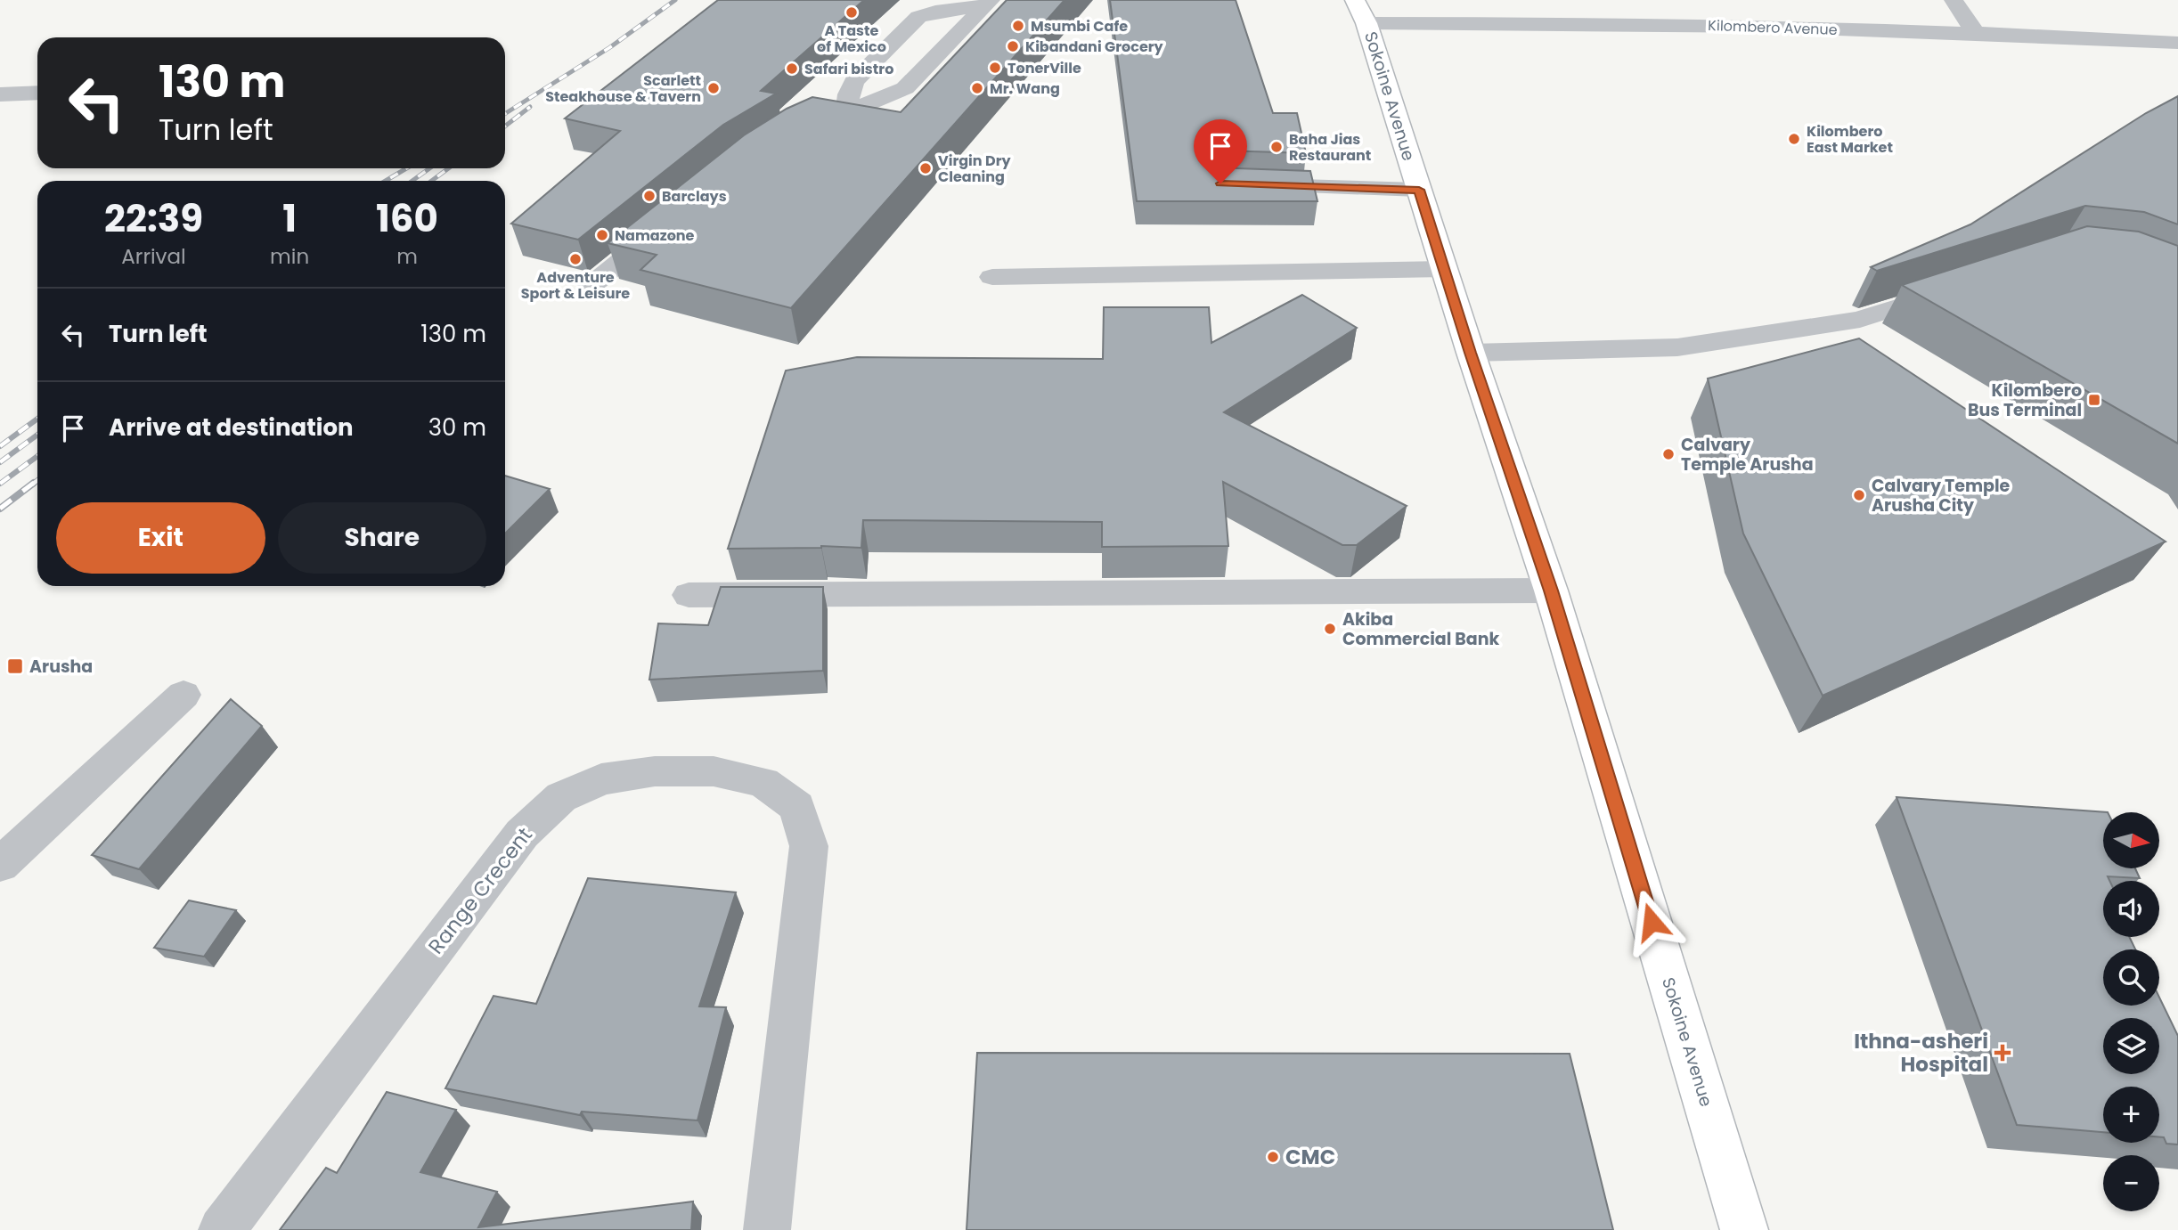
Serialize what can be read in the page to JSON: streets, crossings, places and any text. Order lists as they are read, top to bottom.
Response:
{
  "streets": {
    "main road": ["Sokoine Avenue"],
    "street": ["Kilombero Avenue", "Range Crecent"]
  },
  "crossings": [
    ["Kilombero Avenue", "Sokoine Avenue"]
  ],
  "places": {
    "other": [
      "A Taste of Mexico",
      "Msumbi Cafe",
      "Kibandani Grocery",
      "TonerVille",
      "Safari bistro",
      "Scarlett Steakhouse & Tavern",
      "Mr. Wang",
      "Kilombero East Market",
      "Baha Jias Restaurant",
      "Virgin Dry Cleaning",
      "Barclays",
      "Namazone",
      "Adventure Sport & Leisure",
      "Calvary Temple Arusha",
      "Calvary Temple Arusha City",
      "Akiba Commercial Bank",
      "CMC"
    ],
    "transit": ["Kilombero Bus Terminal", "Arusha"],
    "health": ["Ithna-asheri Hospital"]
  },
  "north": "right",
  "page": {
    "turn": ["130 m", "Turn left"],
    "eta": [
      "22:39",
      "Arrival",
      "1",
      "min",
      "160",
      "m"
    ],
    "list": [
      {
        "name": "Turn left",
        "value": "130 m"
      },
      {
        "name": "Arrive at destination",
        "value": "30 m"
      }
    ],
    "buttons": ["Exit", "Share"],
    "map_buttons": ["+", "−"]
  }
}
